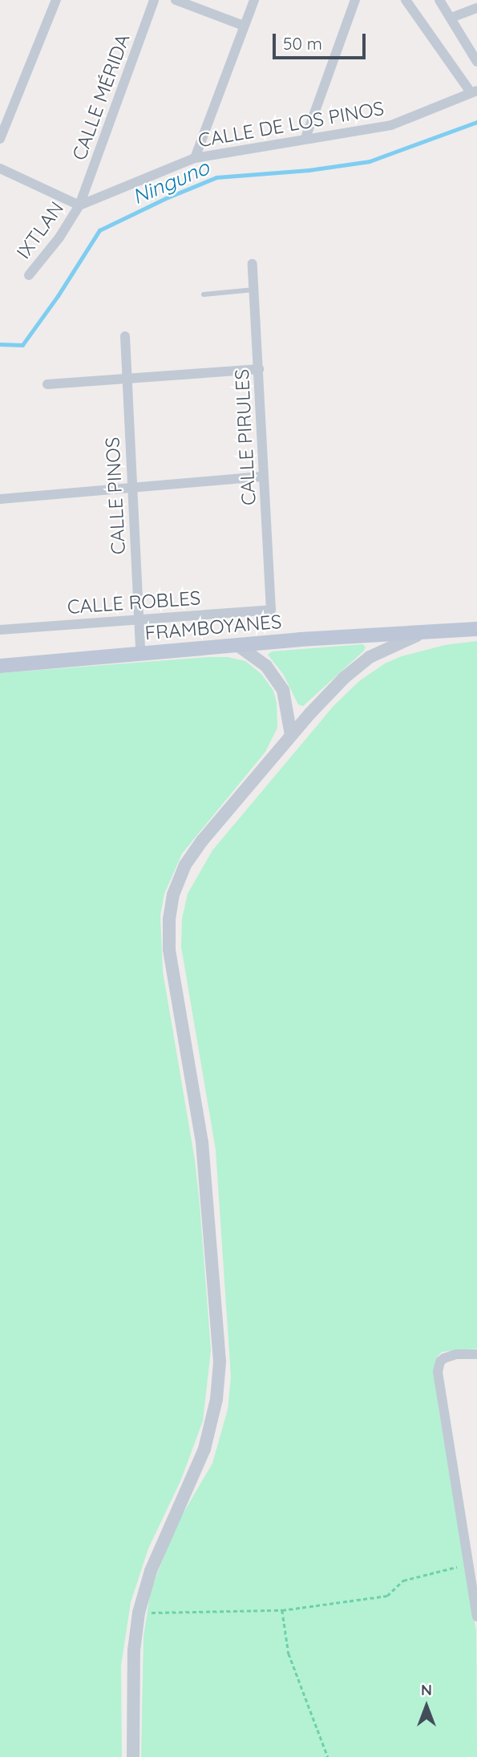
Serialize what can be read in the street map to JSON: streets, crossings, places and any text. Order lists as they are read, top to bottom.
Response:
{
  "streets": {
    "main road": ["FRAMBOYANES"],
    "street": [
      "CALLE MÉRIDA",
      "CALLE DE LOS PINOS",
      "IXTLAN",
      "CALLE PIRULES",
      "CALLE PINOS",
      "CALLE ROBLES"
    ]
  },
  "crossings": [
    ["CALLE MÉRIDA", "CALLE DE LOS PINOS"],
    ["CALLE MÉRIDA", "IXTLAN"],
    ["CALLE DE LOS PINOS", "IXTLAN"],
    ["CALLE PIRULES", "CALLE ROBLES"],
    ["CALLE PINOS", "CALLE ROBLES"],
    ["CALLE PINOS", "FRAMBOYANES"]
  ],
  "water": ["Ninguno"],
  "scale_bar": "50 m",
  "north": "top"
}
